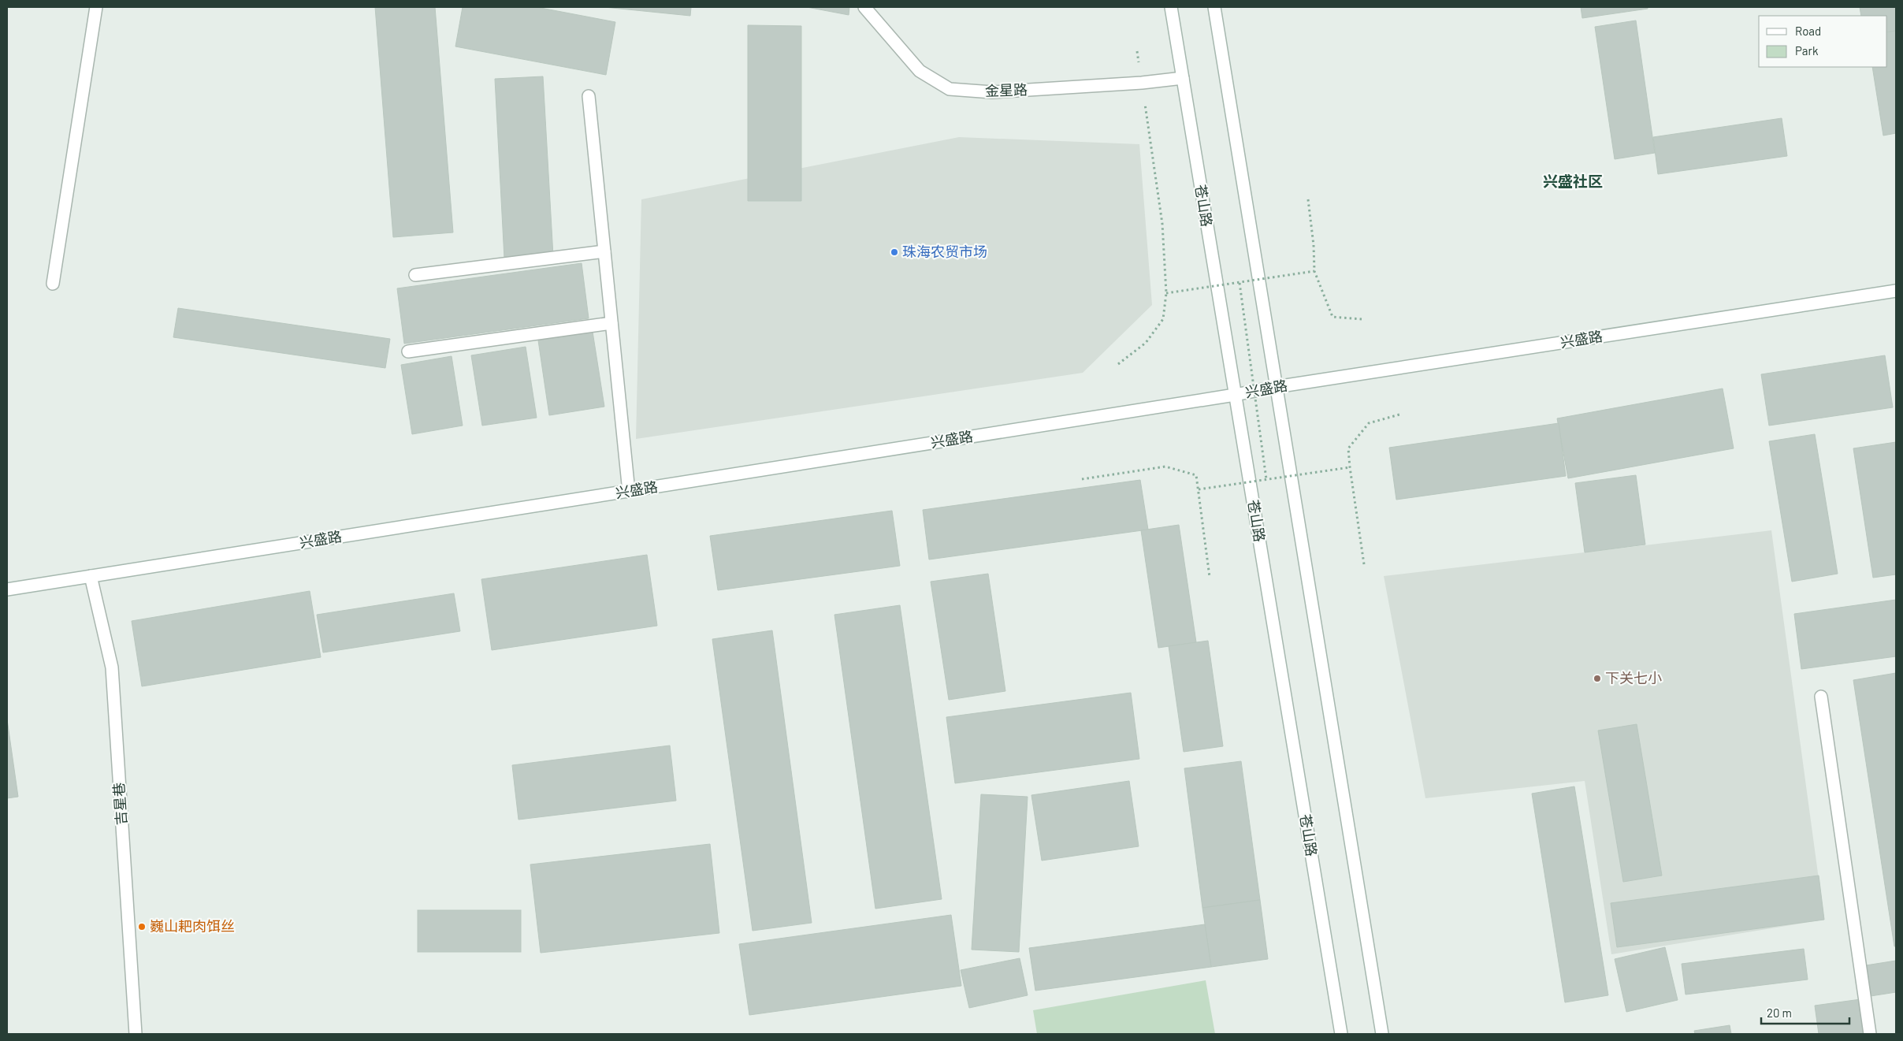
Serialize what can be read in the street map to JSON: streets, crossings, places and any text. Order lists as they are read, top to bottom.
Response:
{
  "streets": {
    "street": [
      "金星路",
      "苍山路",
      "兴盛路",
      "吉星巷"
    ]
  },
  "crossings": [
    ["金星路", "苍山路"],
    ["苍山路", "兴盛路"],
    ["兴盛路", "吉星巷"]
  ],
  "districts": ["兴盛社区"],
  "places": ["珠海农贸市场", "下关七小", "巍山耙肉饵丝"],
  "legend": ["Road", "Park"],
  "scale_bar": "20 m"
}
